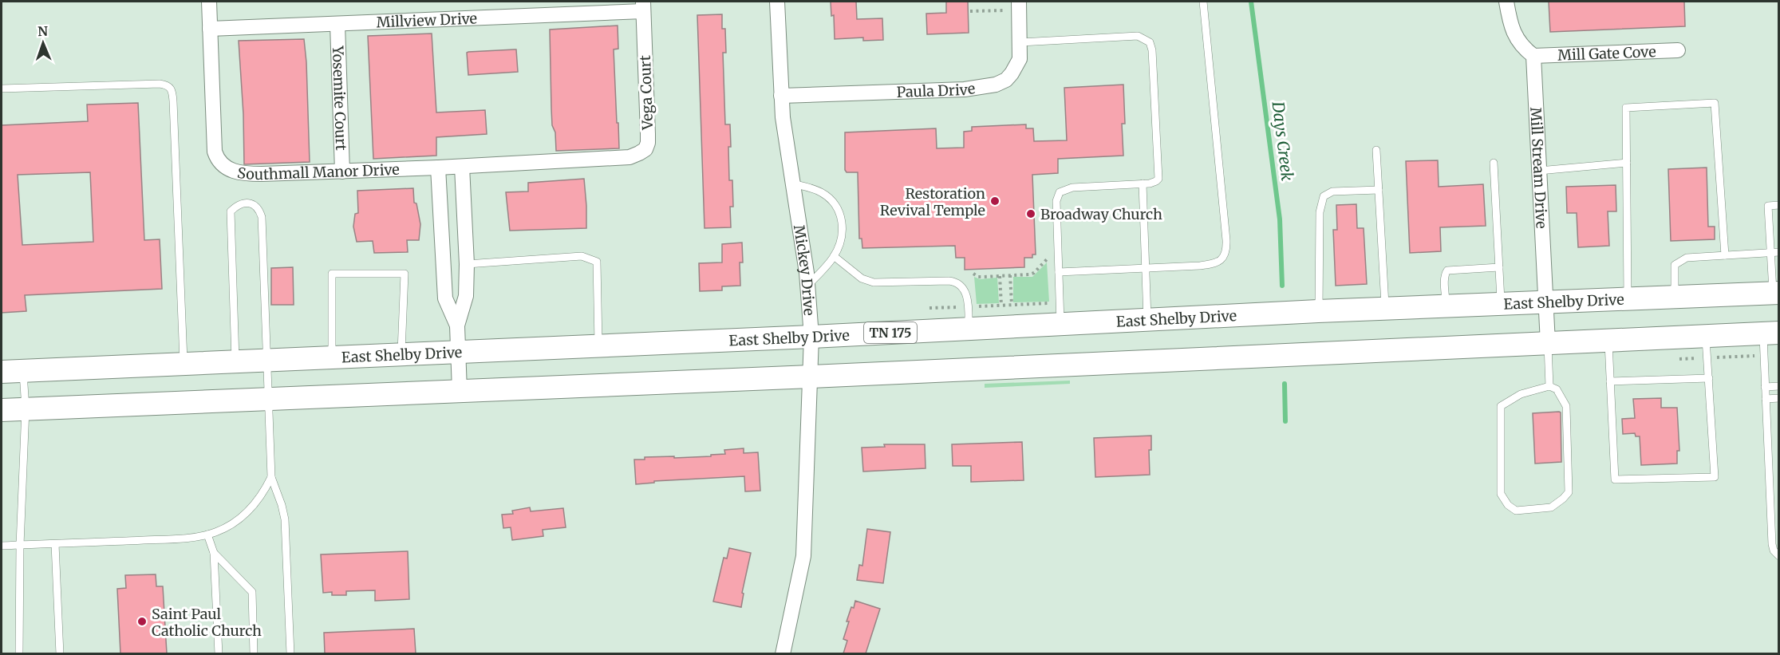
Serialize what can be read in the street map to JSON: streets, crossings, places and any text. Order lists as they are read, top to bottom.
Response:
{
  "streets": {
    "main road": ["East Shelby Drive", "TN 175"],
    "street": [
      "Millview Drive",
      "Mill Gate Cove",
      "Paula Drive",
      "Vega Court",
      "Yosemite Court",
      "Mill Stream Drive",
      "Southmall Manor Drive",
      "Mickey Drive"
    ]
  },
  "crossings": [
    ["Millview Drive", "Vega Court"],
    ["Millview Drive", "Yosemite Court"],
    ["Millview Drive", "Southmall Manor Drive"],
    ["Mill Gate Cove", "Mill Stream Drive"],
    ["Paula Drive", "Mickey Drive"],
    ["Vega Court", "Southmall Manor Drive"],
    ["Yosemite Court", "Southmall Manor Drive"],
    ["Mill Stream Drive", "East Shelby Drive"],
    ["Mickey Drive", "East Shelby Drive"]
  ],
  "water": ["Days Creek"],
  "places": ["Restoration Revival Temple", "Broadway Church", "Saint Paul Catholic Church"],
  "north": "top"
}
